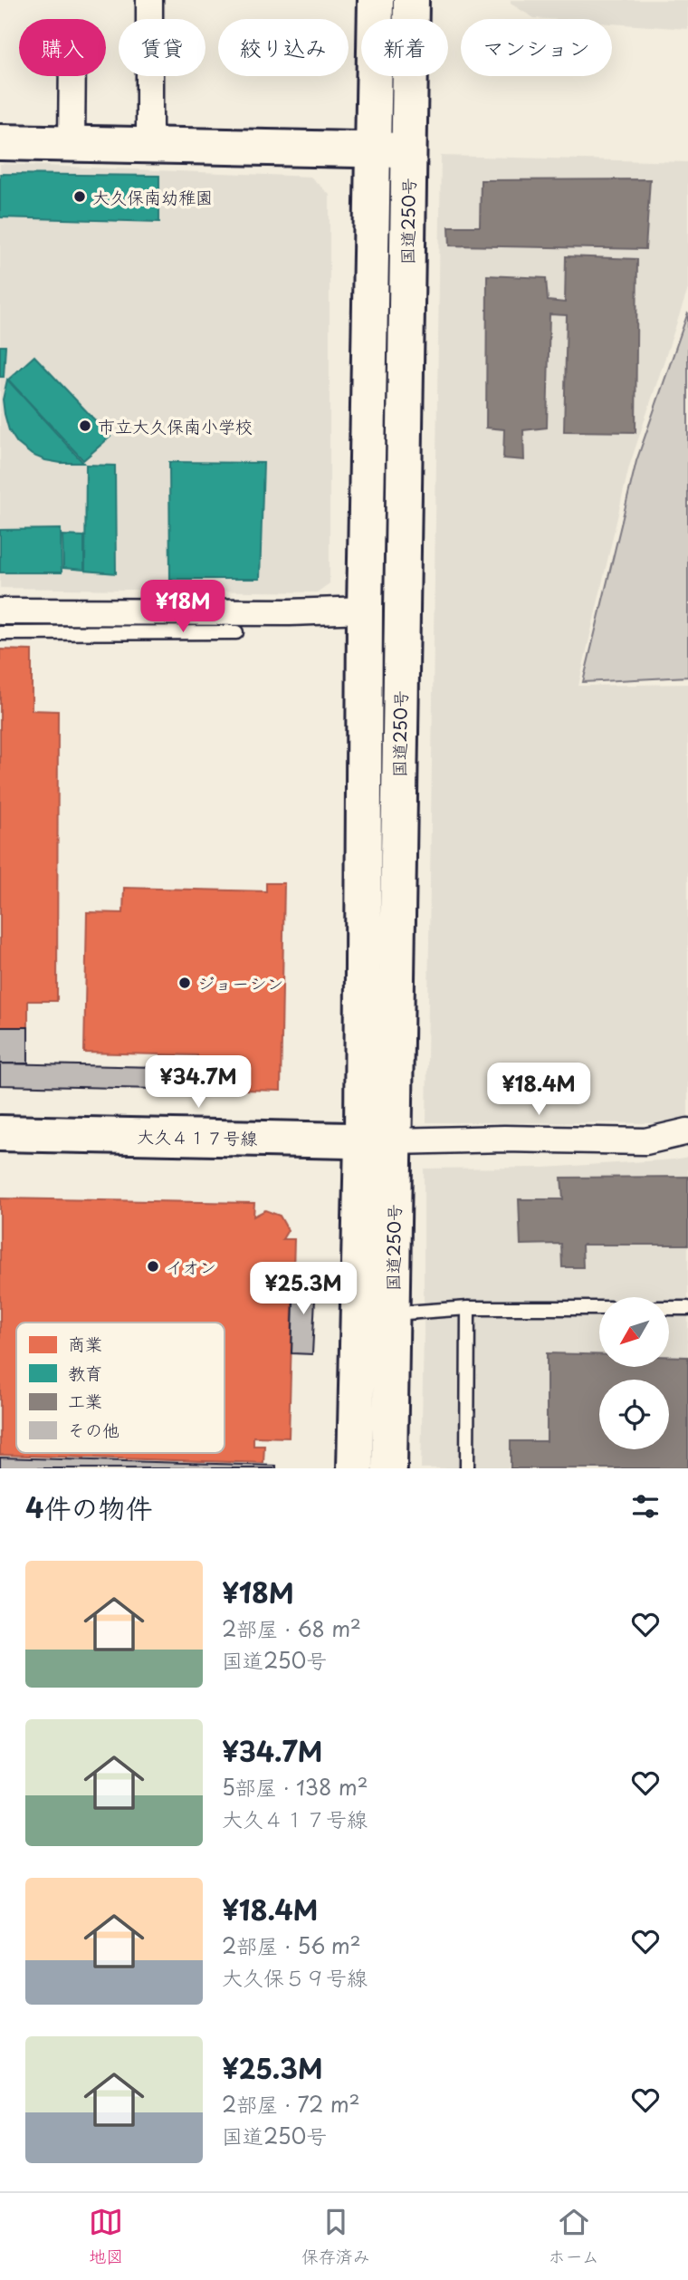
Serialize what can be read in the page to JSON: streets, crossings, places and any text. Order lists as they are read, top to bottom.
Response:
{
  "streets": {
    "main road": ["国道250号", "大久４１７号線"]
  },
  "crossings": [
    ["国道250号", "大久４１７号線"]
  ],
  "places": [
    "大久保南幼稚園",
    "市立大久保南小学校",
    "ジョーシン",
    "イオン"
  ],
  "legend": [
    "商業",
    "教育",
    "工業",
    "その他"
  ],
  "north": "bottom left",
  "page": {
    "chip": [
      "購入",
      "賃貸",
      "絞り込み",
      "新着",
      "マンション"
    ],
    "price": [
      "¥18M",
      "¥34.7M",
      "¥18.4M",
      "¥25.3M"
    ],
    "heading": "4件の物件",
    "list": [
      {
        "name": "¥18M",
        "note": "2部屋 · 68 m² · 国道250号"
      },
      {
        "name": "¥34.7M",
        "note": "5部屋 · 138 m² · 大久４１７号線"
      },
      {
        "name": "¥18.4M",
        "note": "2部屋 · 56 m² · 大久保５９号線"
      },
      {
        "name": "¥25.3M",
        "note": "2部屋 · 72 m² · 国道250号"
      }
    ],
    "tabs": ["地図", "保存済み", "ホーム"]
  }
}
